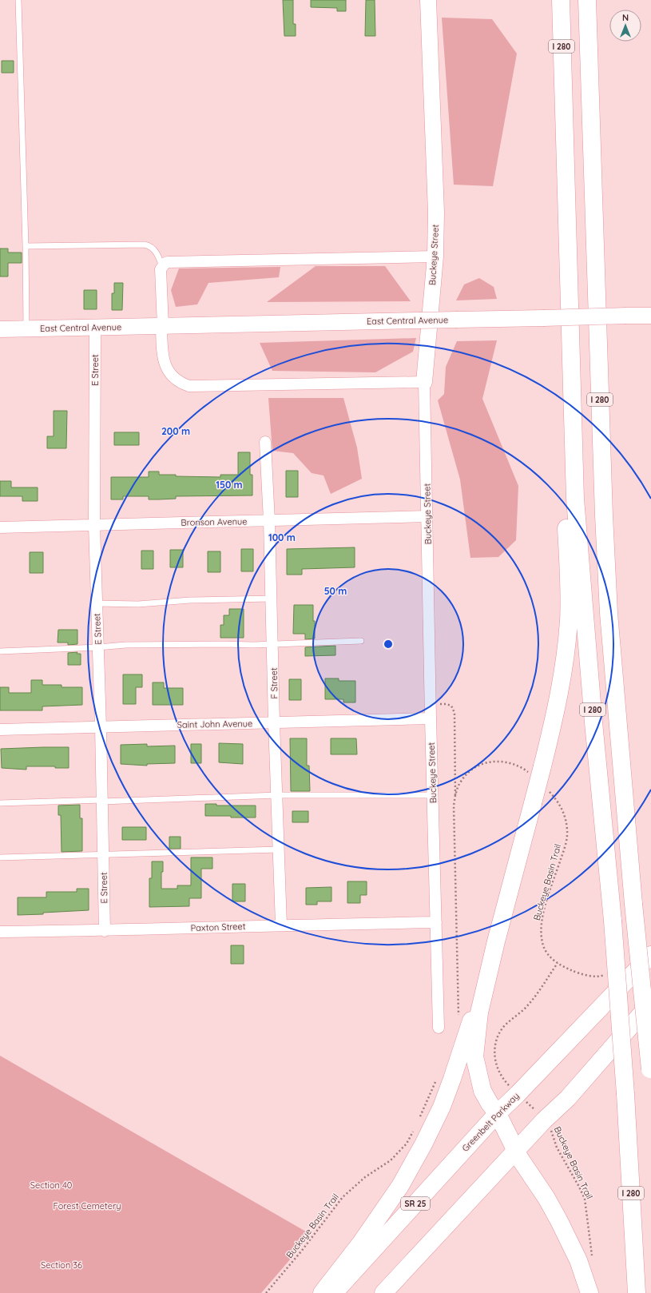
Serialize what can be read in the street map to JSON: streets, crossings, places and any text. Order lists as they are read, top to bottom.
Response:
{
  "streets": {
    "main road": ["I 280", "Greenbelt Parkway", "SR 25"],
    "street": [
      "Buckeye Street",
      "East Central Avenue",
      "E Street",
      "Bronson Avenue",
      "F Street",
      "Saint John Avenue",
      "Paxton Street"
    ],
    "path": ["Buckeye Basin Trail"]
  },
  "crossings": [
    ["Buckeye Street", "Bronson Avenue"],
    ["Buckeye Street", "Saint John Avenue"],
    ["Buckeye Street", "Paxton Street"],
    ["East Central Avenue", "E Street"],
    ["E Street", "Bronson Avenue"],
    ["E Street", "Saint John Avenue"],
    ["E Street", "Paxton Street"],
    ["Bronson Avenue", "F Street"],
    ["F Street", "Saint John Avenue"],
    ["F Street", "Paxton Street"],
    ["Buckeye Basin Trail", "Greenbelt Parkway"]
  ],
  "parks": ["Section 40", "Forest Cemetery", "Section 36"],
  "north": "top",
  "rings": [
    "200 m",
    "150 m",
    "100 m",
    "50 m"
  ]
}
